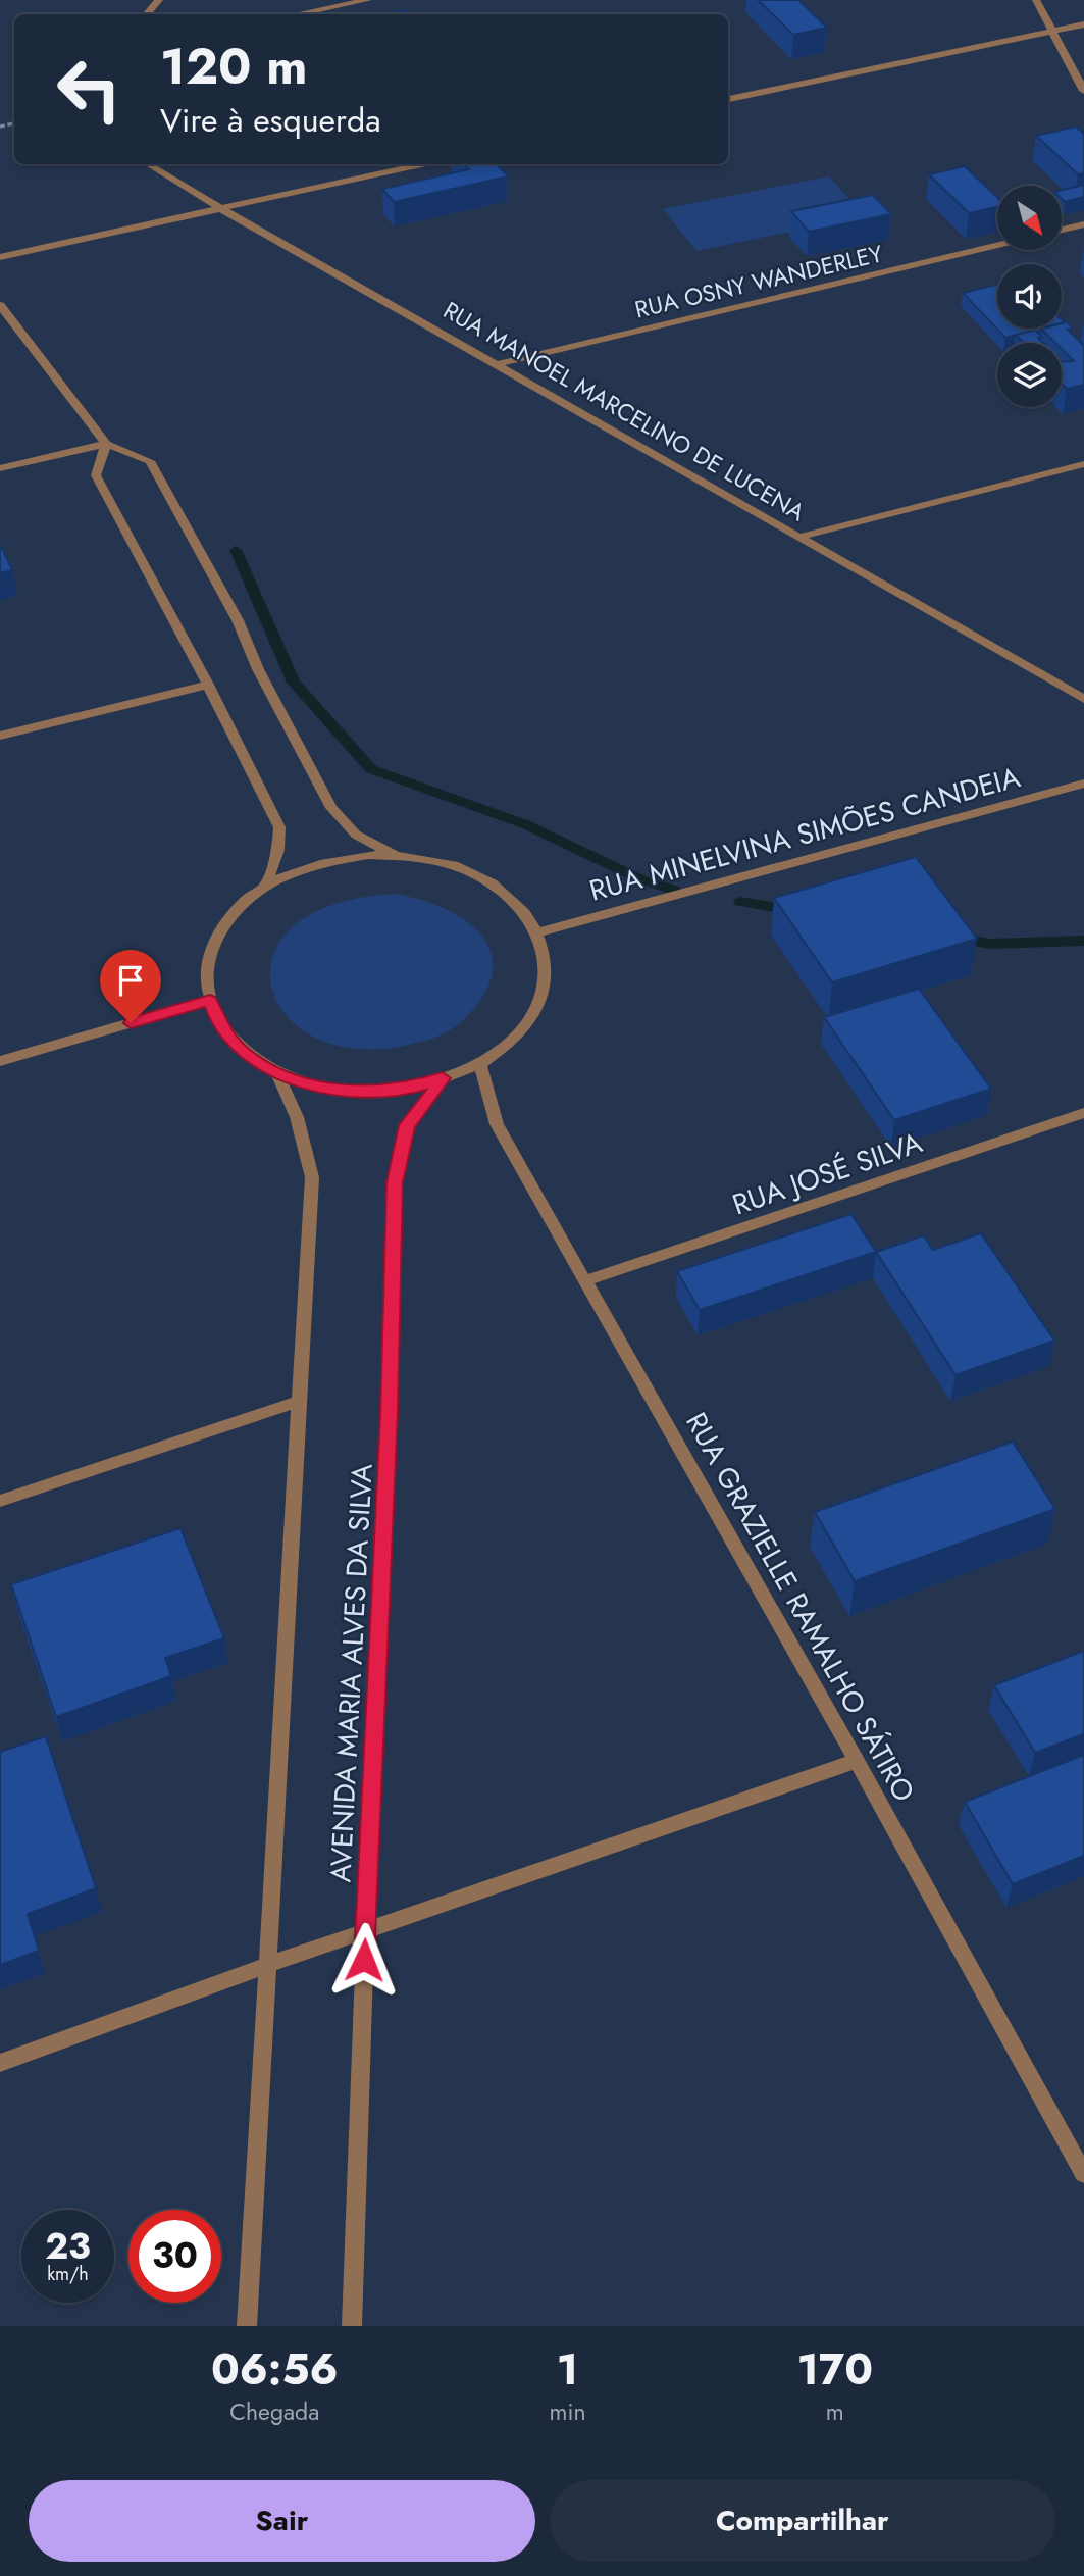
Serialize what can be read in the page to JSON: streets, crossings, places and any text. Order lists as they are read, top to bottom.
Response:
{
  "streets": {
    "street": [
      "RUA OSNY WANDERLEY",
      "RUA MANOEL MARCELINO DE LUCENA",
      "RUA MINELVINA SIMÕES CANDEIA",
      "RUA JOSÉ SILVA",
      "RUA GRAZIELLE RAMALHO SÁTIRO",
      "AVENIDA MARIA ALVES DA SILVA"
    ]
  },
  "crossings": [
    ["RUA OSNY WANDERLEY", "RUA MANOEL MARCELINO DE LUCENA"],
    ["RUA JOSÉ SILVA", "RUA GRAZIELLE RAMALHO SÁTIRO"]
  ],
  "north": "bottom right",
  "page": {
    "turn": ["120 m", "Vire à esquerda"],
    "speed": "23 km/h",
    "limit": "30",
    "eta": [
      "06:56",
      "Chegada",
      "1",
      "min",
      "170",
      "m"
    ],
    "buttons": ["Sair", "Compartilhar"]
  }
}
